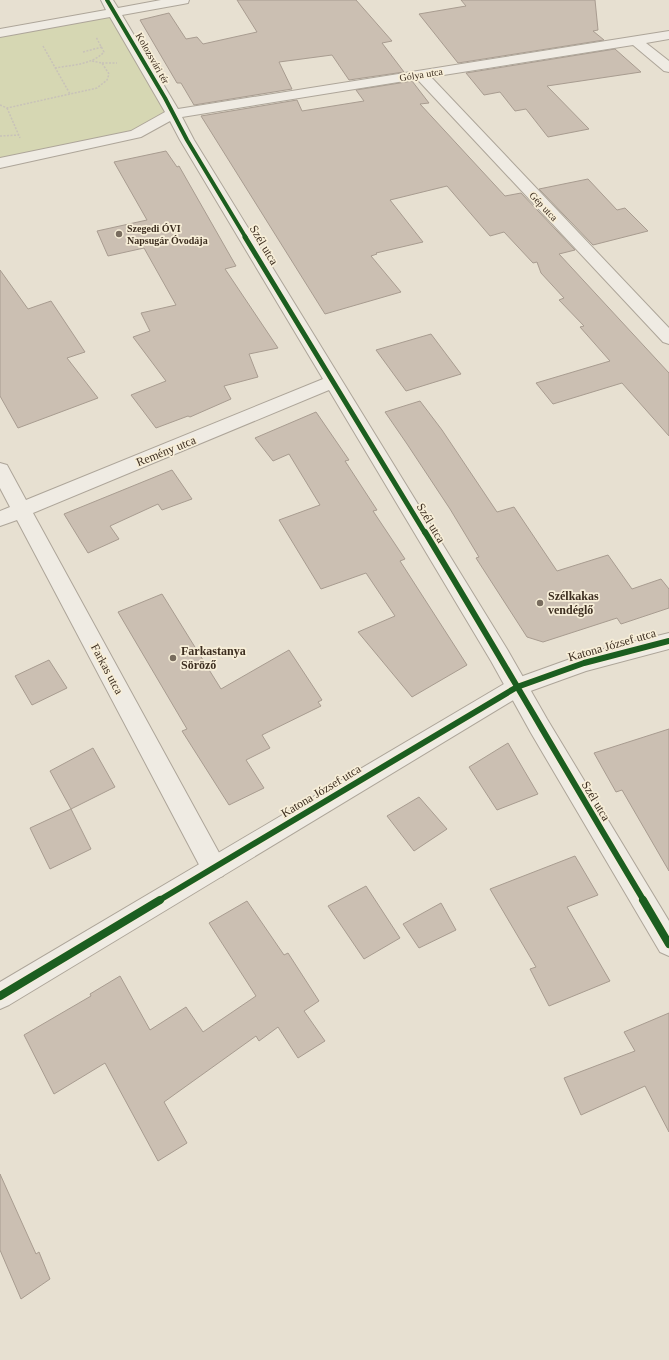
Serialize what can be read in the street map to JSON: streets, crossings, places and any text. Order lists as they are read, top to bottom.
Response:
{
  "streets": {
    "street": [
      "Kolozsvári tér",
      "Gólya utca",
      "Gép utca",
      "Szél utca",
      "Remény utca",
      "Katona József utca",
      "Farkas utca"
    ]
  },
  "crossings": [
    ["Kolozsvári tér", "Gólya utca"],
    ["Kolozsvári tér", "Szél utca"],
    ["Gólya utca", "Gép utca"],
    ["Gólya utca", "Szél utca"],
    ["Szél utca", "Remény utca"],
    ["Szél utca", "Katona József utca"],
    ["Remény utca", "Farkas utca"],
    ["Katona József utca", "Farkas utca"]
  ],
  "places": ["Szegedi ÓVI Napsugár Óvodája", "Szélkakas vendéglő", "Farkastanya Söröző"]
}
